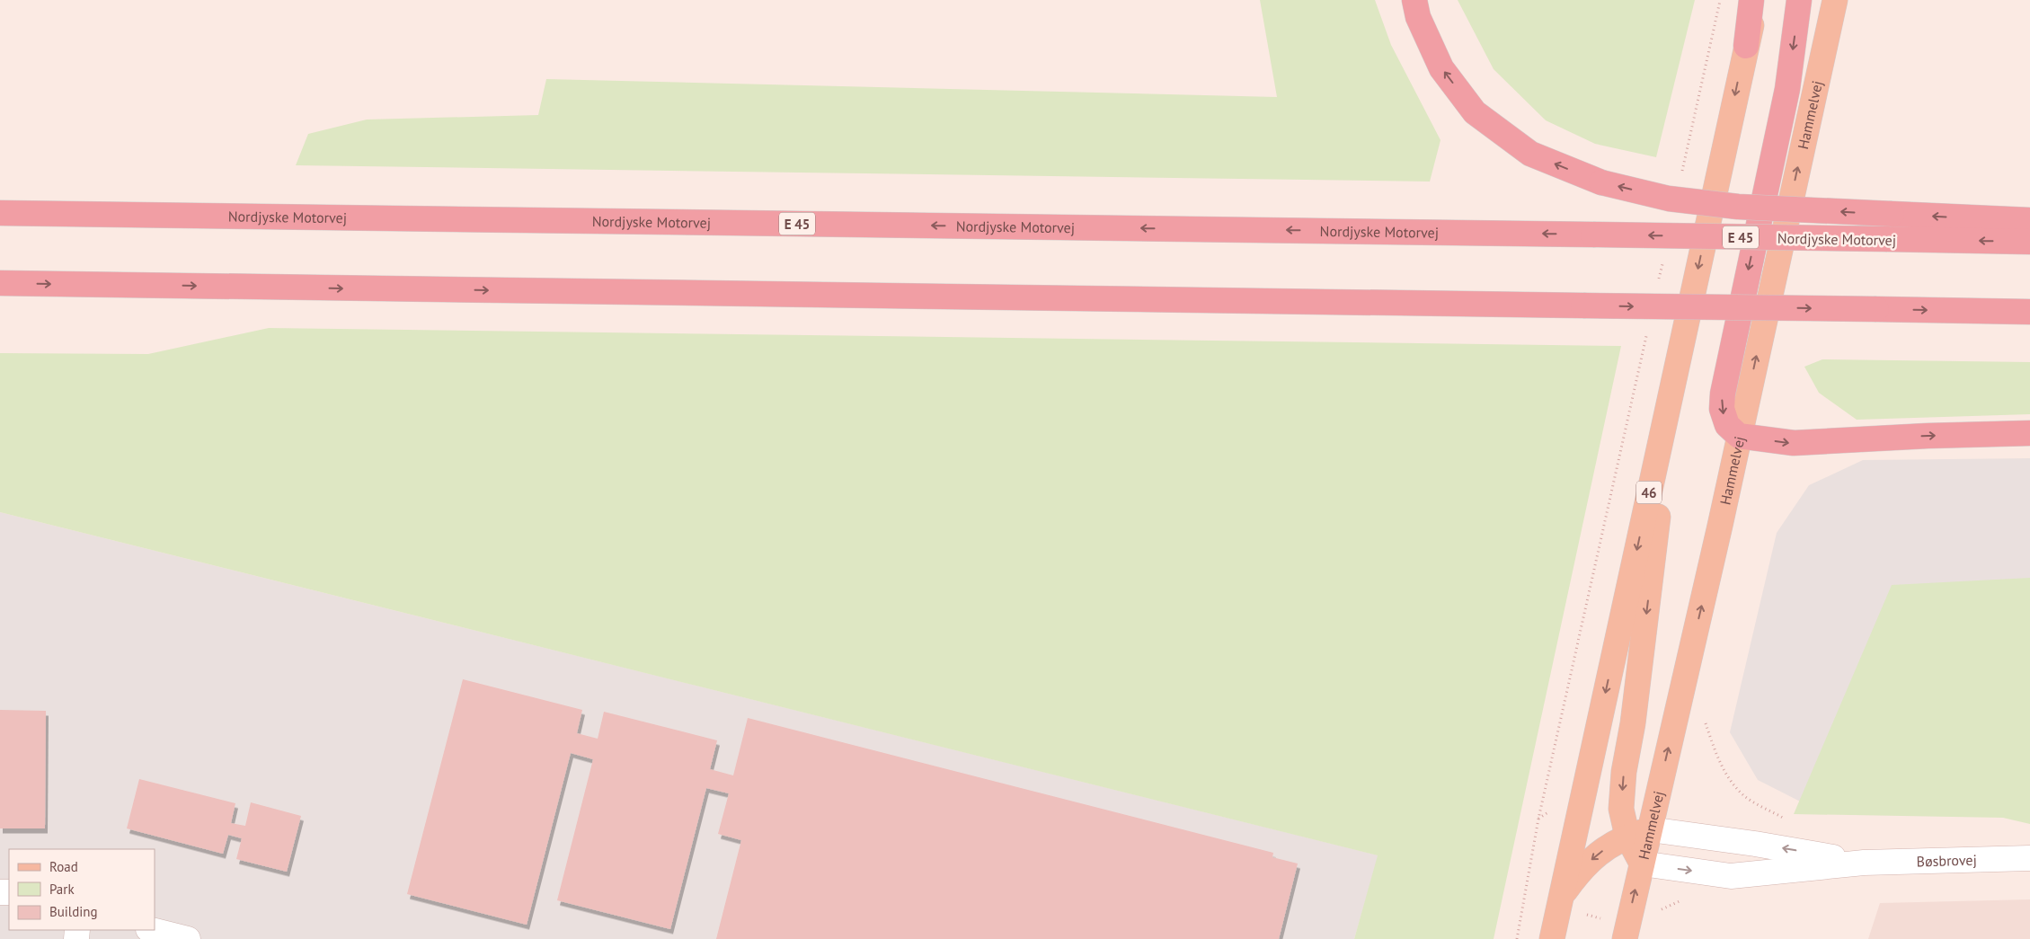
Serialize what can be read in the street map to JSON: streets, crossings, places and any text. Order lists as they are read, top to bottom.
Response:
{
  "streets": {
    "highway": ["Nordjyske Motorvej", "E 45"],
    "main road": ["Hammelvej", "46"],
    "street": ["Bøsbrovej"]
  },
  "legend": ["Road", "Park", "Building"]
}
